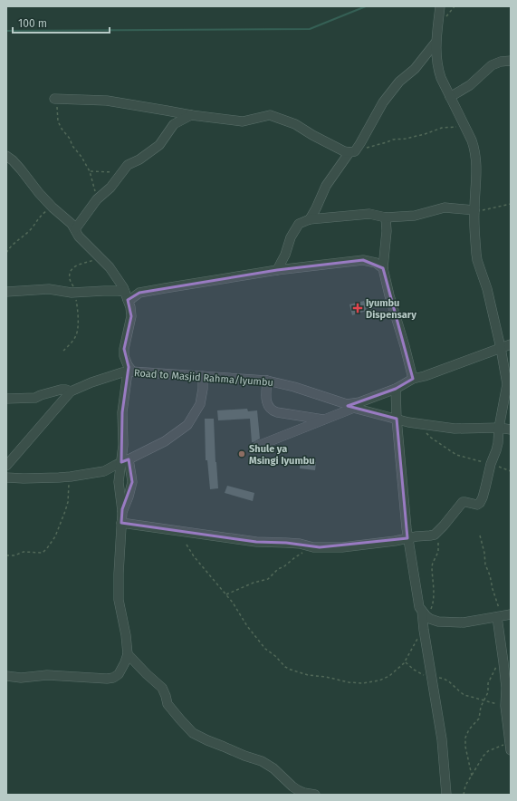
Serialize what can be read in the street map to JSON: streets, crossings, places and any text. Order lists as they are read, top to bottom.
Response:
{
  "streets": {
    "street": ["Road to Masjid Rahma/Iyumbu"]
  },
  "places": {
    "health": ["Iyumbu Dispensary"],
    "other": ["Shule ya Msingi Iyumbu"]
  },
  "scale_bar": "100 m"
}
